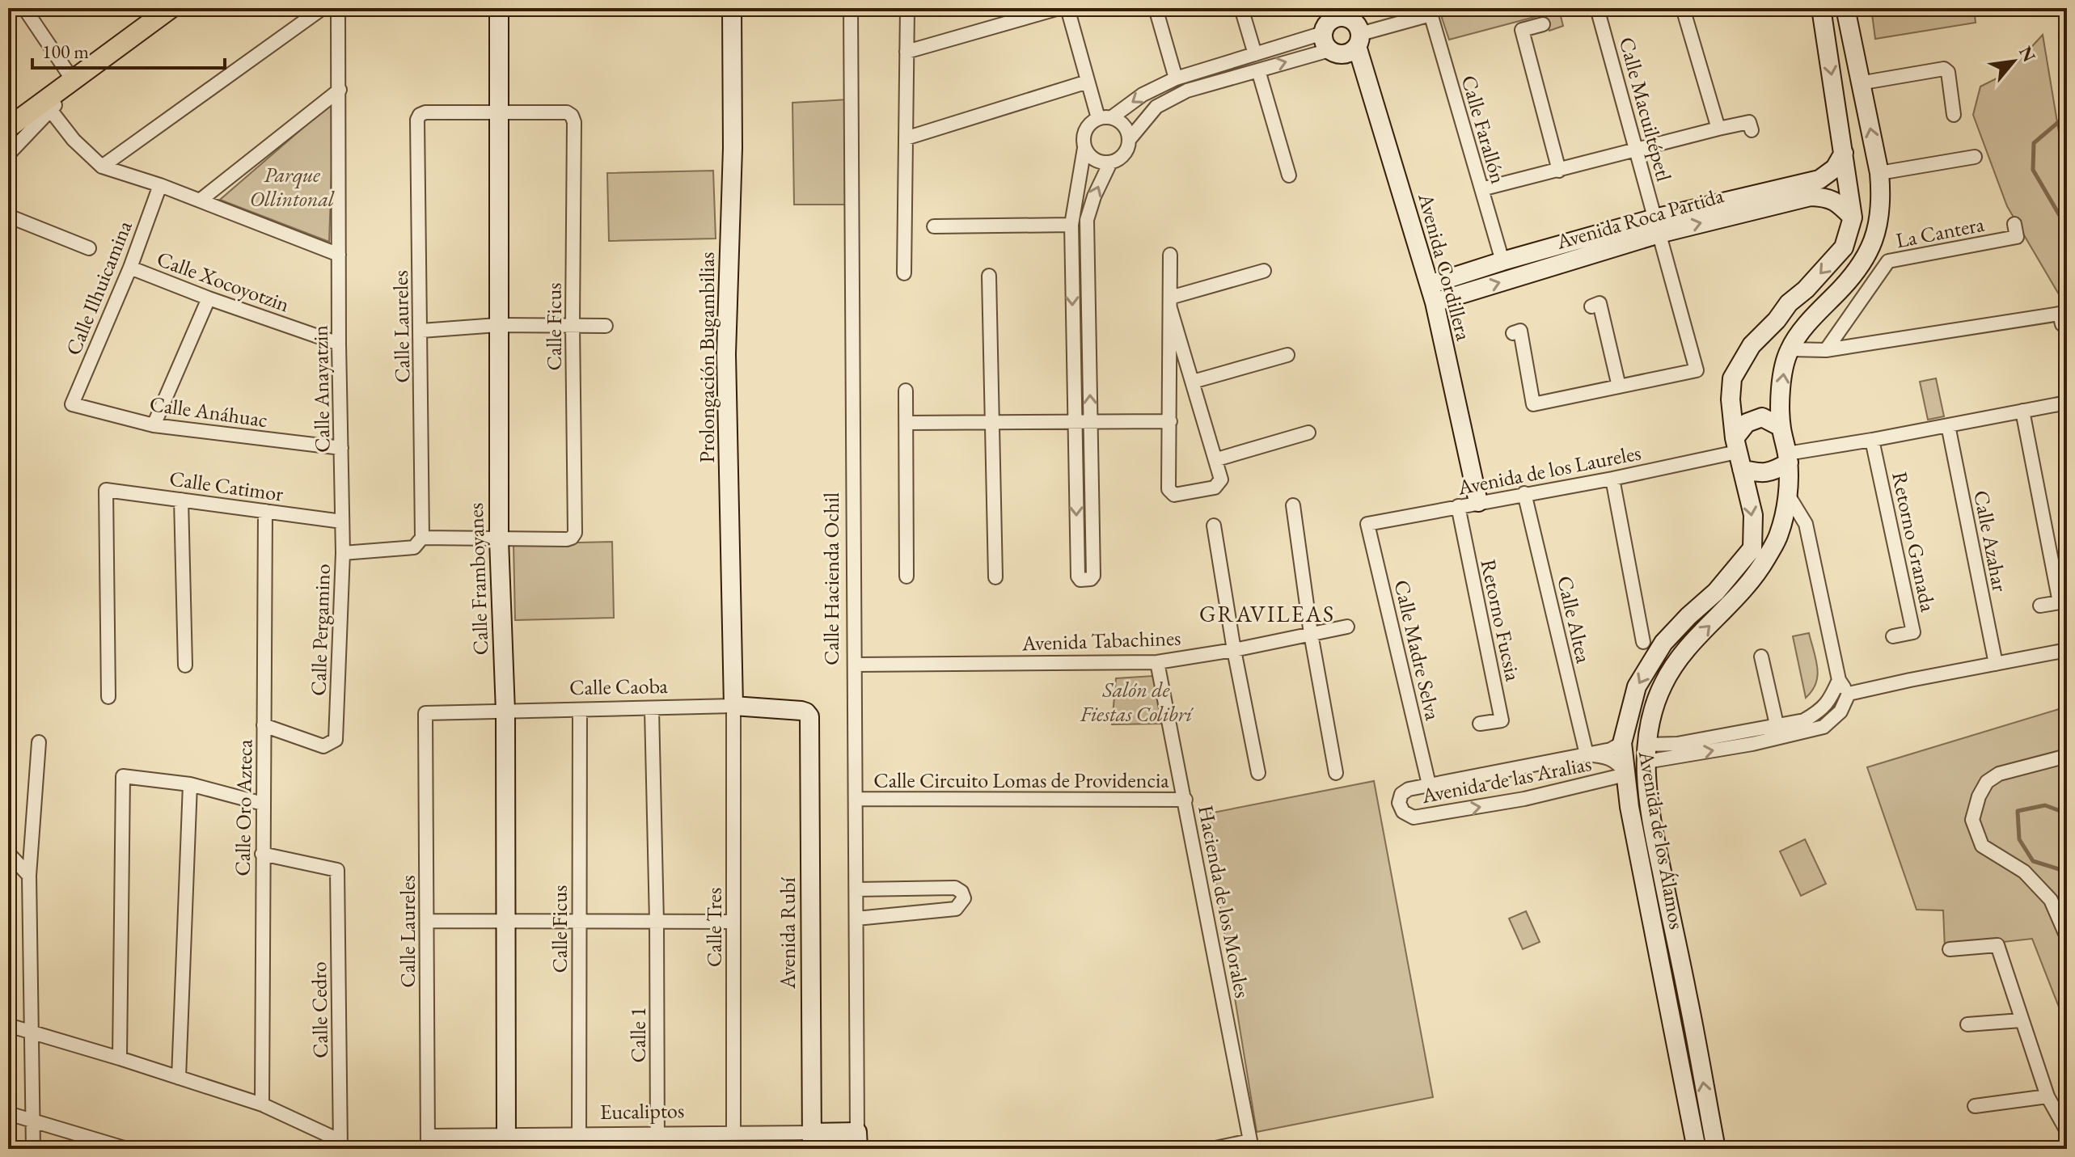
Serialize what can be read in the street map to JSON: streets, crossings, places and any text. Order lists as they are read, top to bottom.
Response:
{
  "streets": {
    "street": [
      "Calle Macuiltépetl",
      "Calle Farallón",
      "Avenida Roca Partida",
      "La Cantera",
      "Avenida Cordillera",
      "Calle Xocoyotzin",
      "Calle Ilhuicamina",
      "Calle Laureles",
      "Calle Ficus",
      "Prolongación Bugambilias",
      "Calle Anayatzin",
      "Calle Anáhuac",
      "Avenida de los Laureles",
      "Calle Catimor",
      "Calle Azahar",
      "Retorno Granada",
      "Calle Framboyanes",
      "Calle Hacienda Ochil",
      "Calle Altea",
      "Retorno Fucsia",
      "Calle Pergamino",
      "Avenida Tabachines",
      "Calle Madre Selva",
      "Calle Caoba",
      "Avenida de las Aralias",
      "Calle Circuito Lomas de Providencia",
      "Calle Oro Azteca",
      "Avenida de los Álamos",
      "Hacienda de los Morales",
      "Calle Tres",
      "Avenida Rubí",
      "Calle Cedro",
      "Calle 1",
      "Eucaliptos"
    ]
  },
  "crossings": [
    ["Calle Macuiltépetl", "Avenida Roca Partida"],
    ["Calle Farallón", "Avenida Roca Partida"],
    ["Avenida Roca Partida", "Avenida Cordillera"],
    ["Avenida Roca Partida", "Avenida de los Álamos"],
    ["Avenida Cordillera", "Avenida de los Laureles"],
    ["Calle Xocoyotzin", "Calle Ilhuicamina"],
    ["Calle Xocoyotzin", "Calle Anayatzin"],
    ["Calle Ilhuicamina", "Calle Anáhuac"],
    ["Calle Laureles", "Calle Ficus"],
    ["Calle Laureles", "Calle Framboyanes"],
    ["Calle Laureles", "Calle Caoba"],
    ["Calle Laureles", "Eucaliptos"],
    ["Calle Ficus", "Calle Framboyanes"],
    ["Calle Ficus", "Calle Caoba"],
    ["Calle Ficus", "Eucaliptos"],
    ["Prolongación Bugambilias", "Calle Caoba"],
    ["Prolongación Bugambilias", "Calle Tres"],
    ["Calle Anayatzin", "Calle Anáhuac"],
    ["Calle Anayatzin", "Calle Catimor"],
    ["Calle Anayatzin", "Calle Pergamino"],
    ["Avenida de los Laureles", "Calle Altea"],
    ["Avenida de los Laureles", "Retorno Fucsia"],
    ["Avenida de los Laureles", "Calle Madre Selva"],
    ["Avenida de los Laureles", "Avenida de los Álamos"],
    ["Calle Catimor", "Calle Pergamino"],
    ["Calle Catimor", "Calle Oro Azteca"],
    ["Calle Framboyanes", "Calle Caoba"],
    ["Calle Framboyanes", "Eucaliptos"],
    ["Calle Hacienda Ochil", "Avenida Tabachines"],
    ["Calle Hacienda Ochil", "Calle Circuito Lomas de Providencia"],
    ["Calle Hacienda Ochil", "Eucaliptos"],
    ["Calle Altea", "Avenida de las Aralias"],
    ["Calle Pergamino", "Calle Oro Azteca"],
    ["Avenida Tabachines", "Hacienda de los Morales"],
    ["Calle Madre Selva", "Avenida de las Aralias"],
    ["Calle Caoba", "Calle Tres"],
    ["Calle Caoba", "Avenida Rubí"],
    ["Calle Caoba", "Calle 1"],
    ["Avenida de las Aralias", "Avenida de los Álamos"],
    ["Calle Circuito Lomas de Providencia", "Hacienda de los Morales"],
    ["Calle Oro Azteca", "Calle Cedro"],
    ["Calle Tres", "Eucaliptos"],
    ["Avenida Rubí", "Eucaliptos"],
    ["Calle 1", "Eucaliptos"]
  ],
  "districts": ["GRAVILEAS"],
  "parks": ["Parque Ollintonal", "Salón de Fiestas Colibrí"],
  "scale_bar": "100 m",
  "north": "top right"
}
